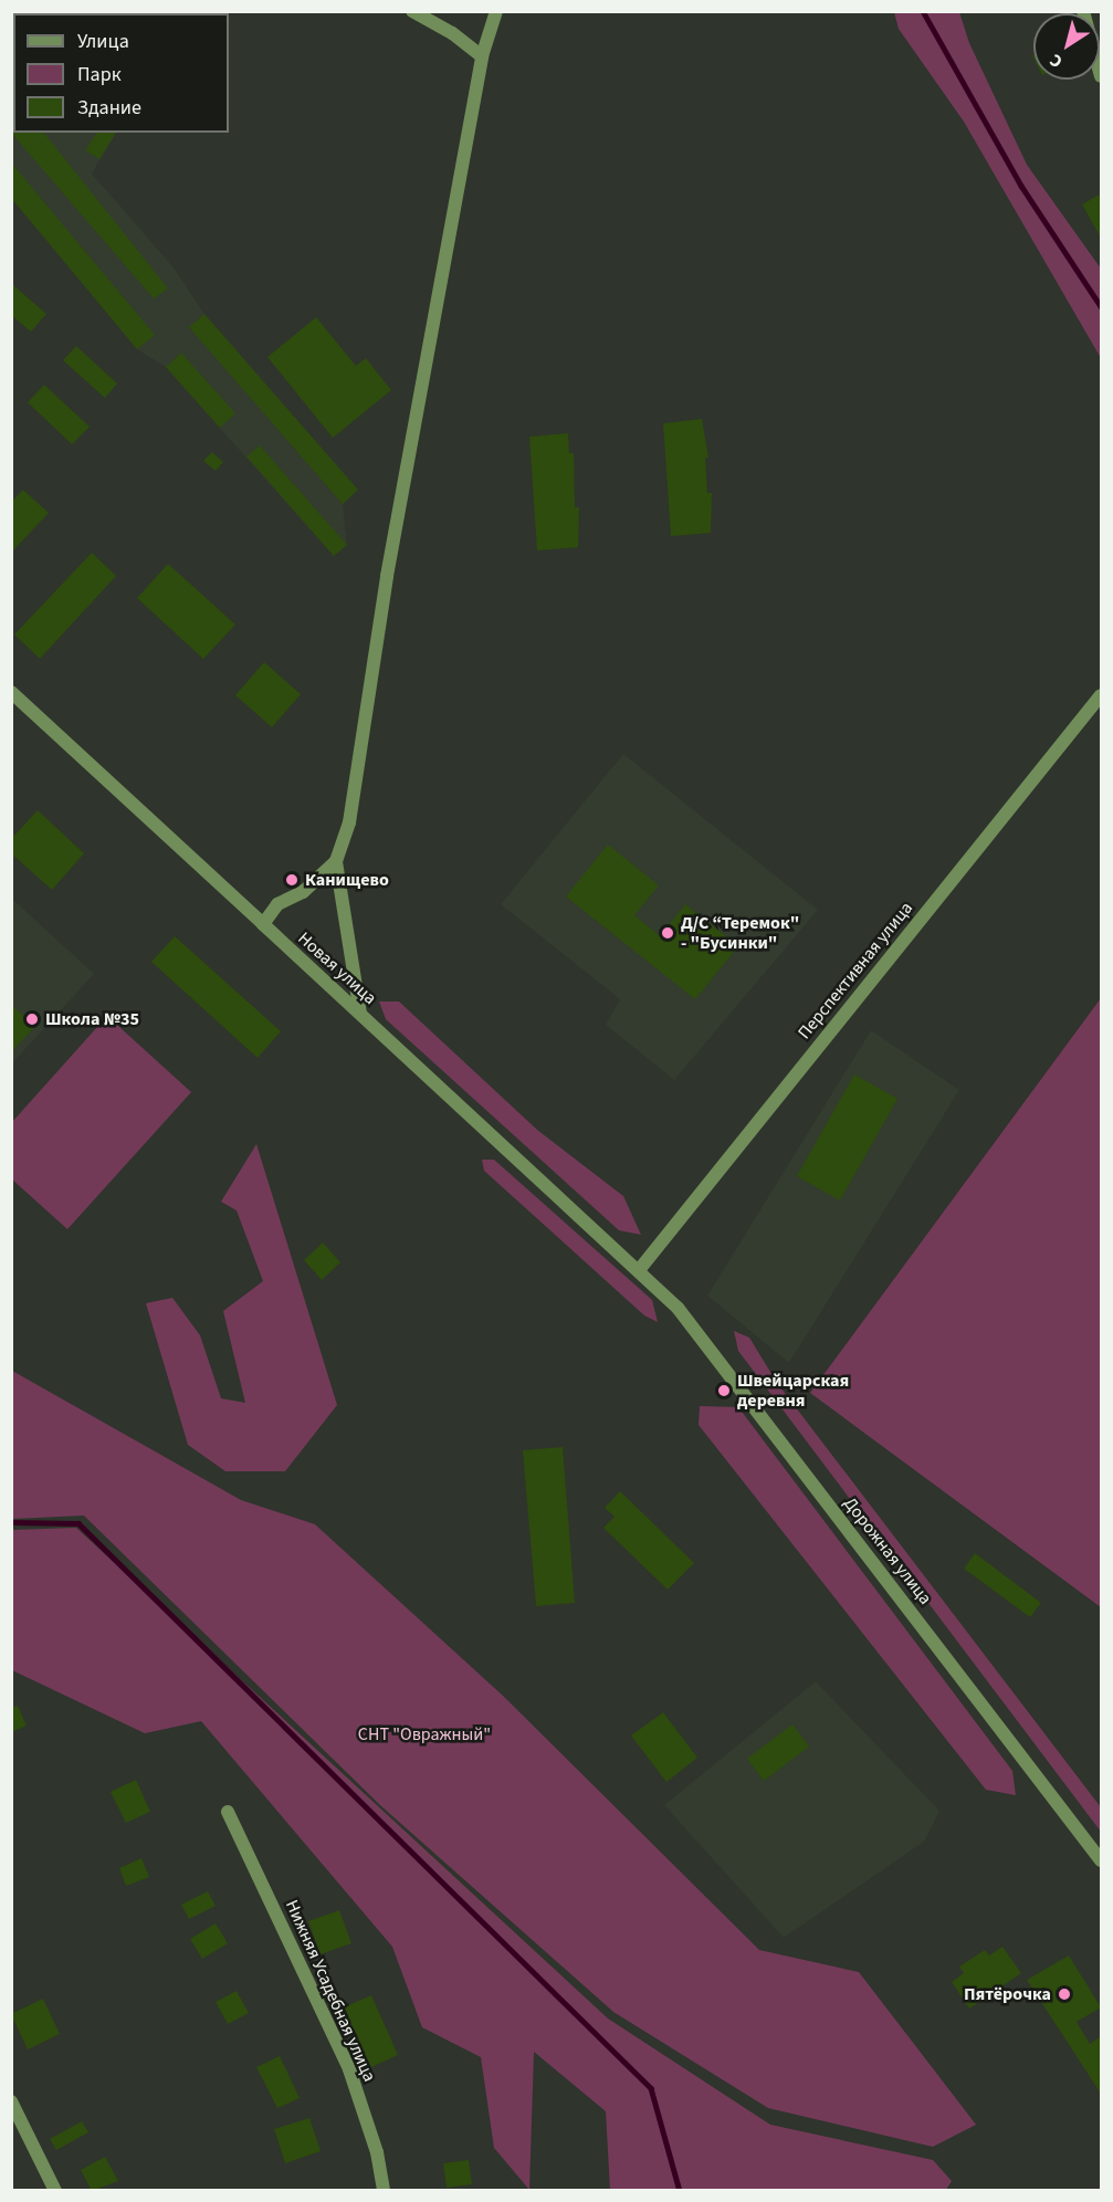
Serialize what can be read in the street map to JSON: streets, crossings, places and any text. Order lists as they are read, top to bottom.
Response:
{
  "streets": {
    "street": [
      "Новая улица",
      "Перспективная улица",
      "Дорожная улица",
      "Нижняя Усадебная улица"
    ]
  },
  "crossings": [
    ["Новая улица", "Перспективная улица"],
    ["Новая улица", "Дорожная улица"],
    ["Перспективная улица", "Дорожная улица"]
  ],
  "parks": ["СНТ \"Овражный\""],
  "places": [
    "Канищево",
    "Д/С “Теремок\" - \"Бусинки\"",
    "Школа №35",
    "Швейцарская деревня",
    "Пятёрочка"
  ],
  "legend": ["Улица", "Парк", "Здание"],
  "north": "bottom left"
}
